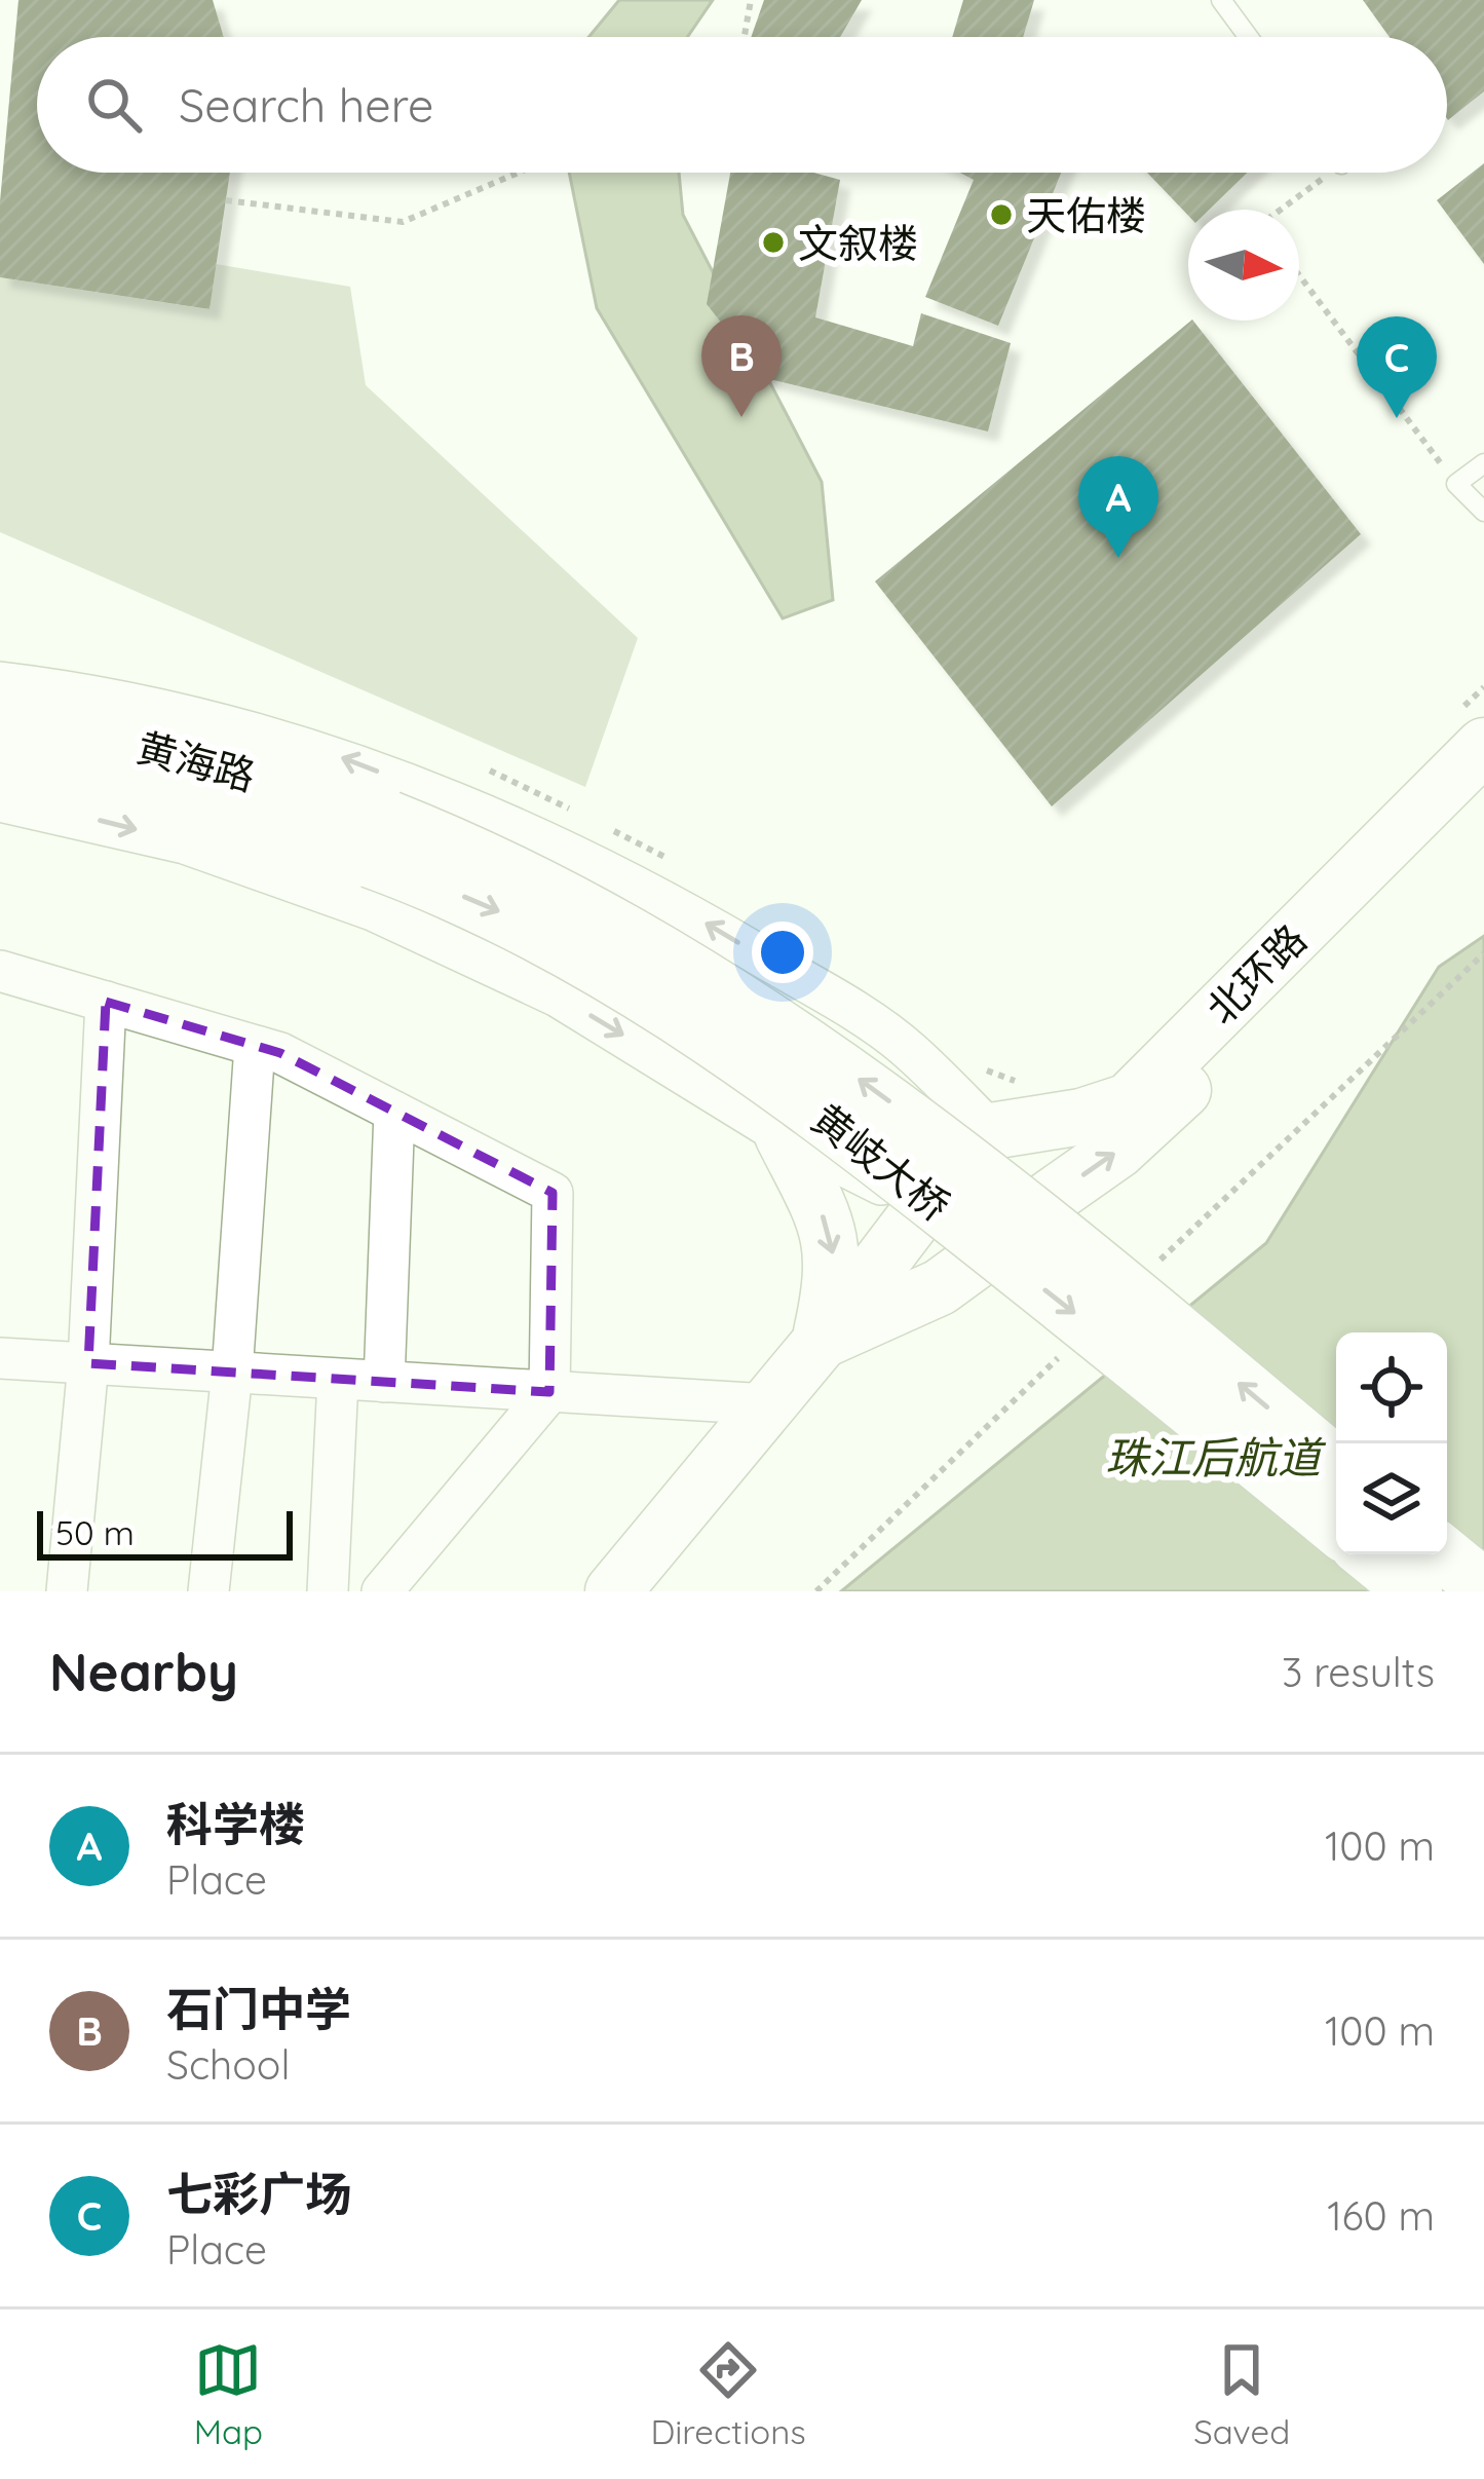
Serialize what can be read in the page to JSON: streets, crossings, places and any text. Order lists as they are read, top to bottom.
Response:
{
  "streets": {
    "main road": ["黄海路", "北环路", "黄岐大桥"]
  },
  "crossings": [
    ["黄海路", "黄岐大桥"]
  ],
  "water": ["珠江后航道"],
  "places": ["天佑楼", "文叙楼"],
  "scale_bar": "50 m",
  "north": "right",
  "page": {
    "search": "Search here",
    "pins": ["B", "C", "A"],
    "scale": "50 m",
    "heading": ["Nearby", "3 results"],
    "list": [
      {
        "mark": "A",
        "name": "科学楼",
        "note": "Place",
        "value": "100 m"
      },
      {
        "mark": "B",
        "name": "石门中学",
        "note": "School",
        "value": "100 m"
      },
      {
        "mark": "C",
        "name": "七彩广场",
        "note": "Place",
        "value": "160 m"
      }
    ],
    "nav": ["Map", "Directions", "Saved"]
  }
}
